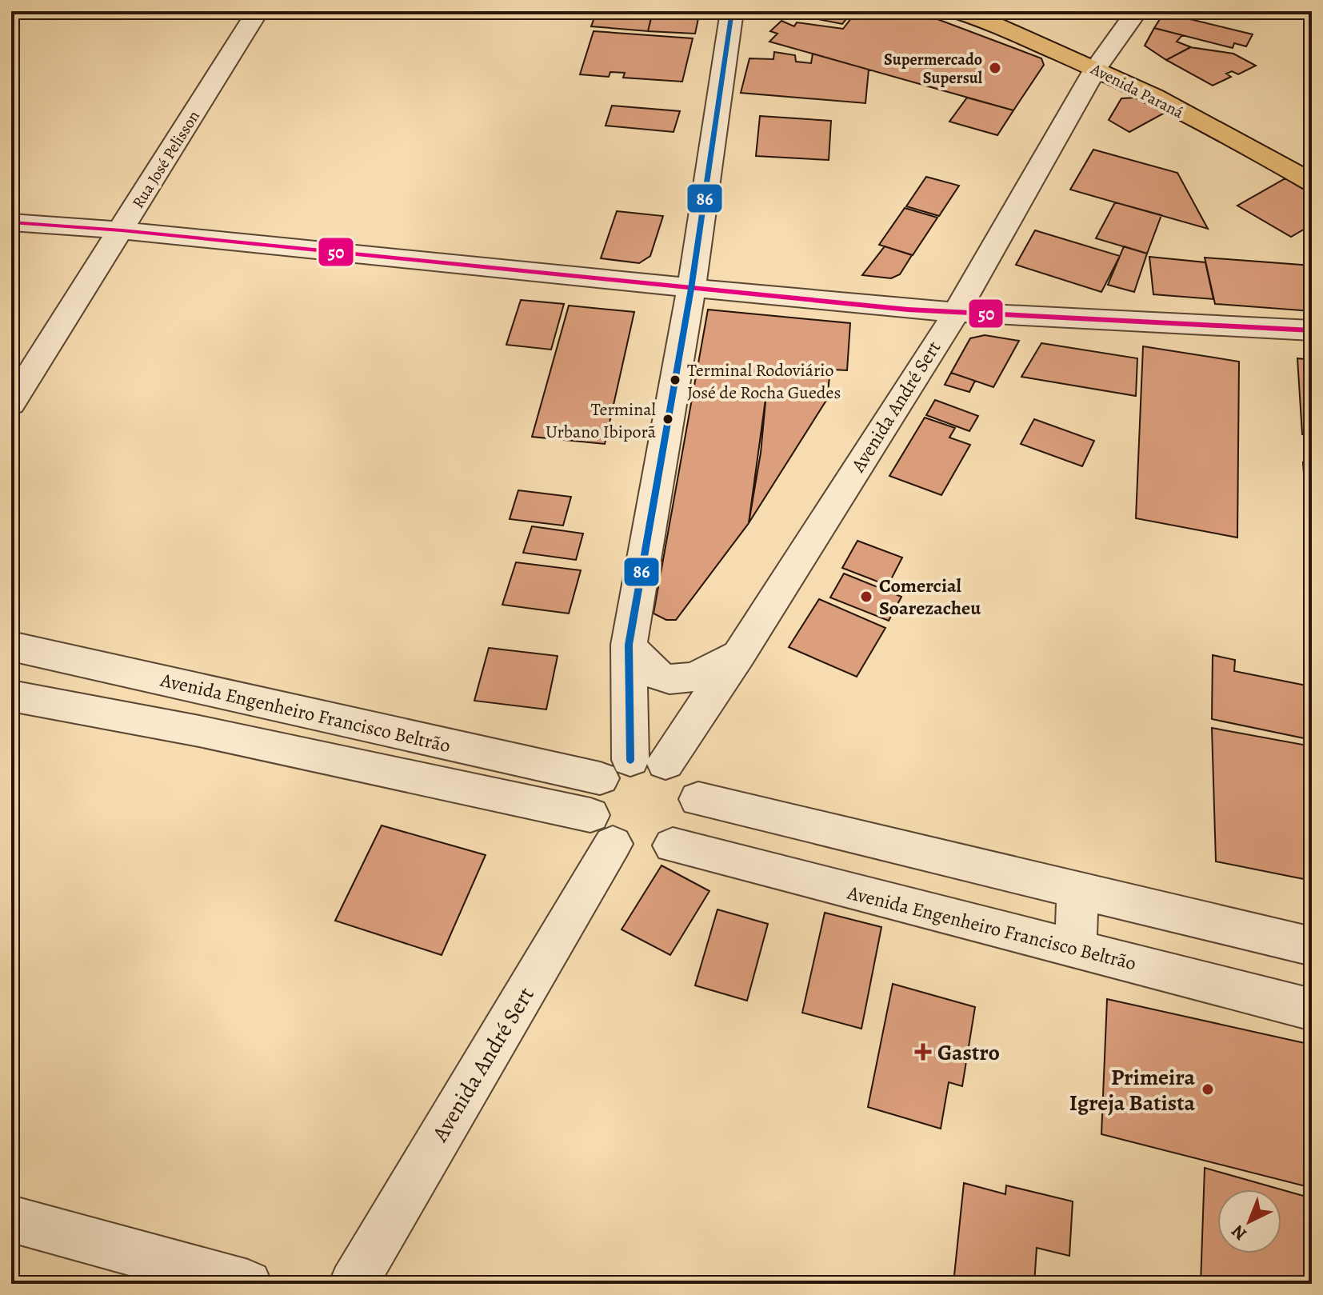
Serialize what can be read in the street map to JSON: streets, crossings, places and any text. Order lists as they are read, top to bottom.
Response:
{
  "streets": {
    "main road": ["Avenida Paraná"],
    "street": ["Rua José Pelisson", "Avenida André Sert", "Avenida Engenheiro Francisco Beltrão"]
  },
  "crossings": [
    ["Avenida Paraná", "Avenida André Sert"],
    ["Avenida André Sert", "Avenida Engenheiro Francisco Beltrão"]
  ],
  "places": {
    "other": [
      "Supermercado Supersul",
      "Terminal Rodoviário José de Rocha Guedes",
      "Terminal Urbano Ibiporã",
      "Comercial Soarezacheu",
      "Primeira Igreja Batista"
    ],
    "health": ["Gastro"]
  },
  "lines": ["transit line 86", "transit line 50"],
  "north": "bottom left"
}
